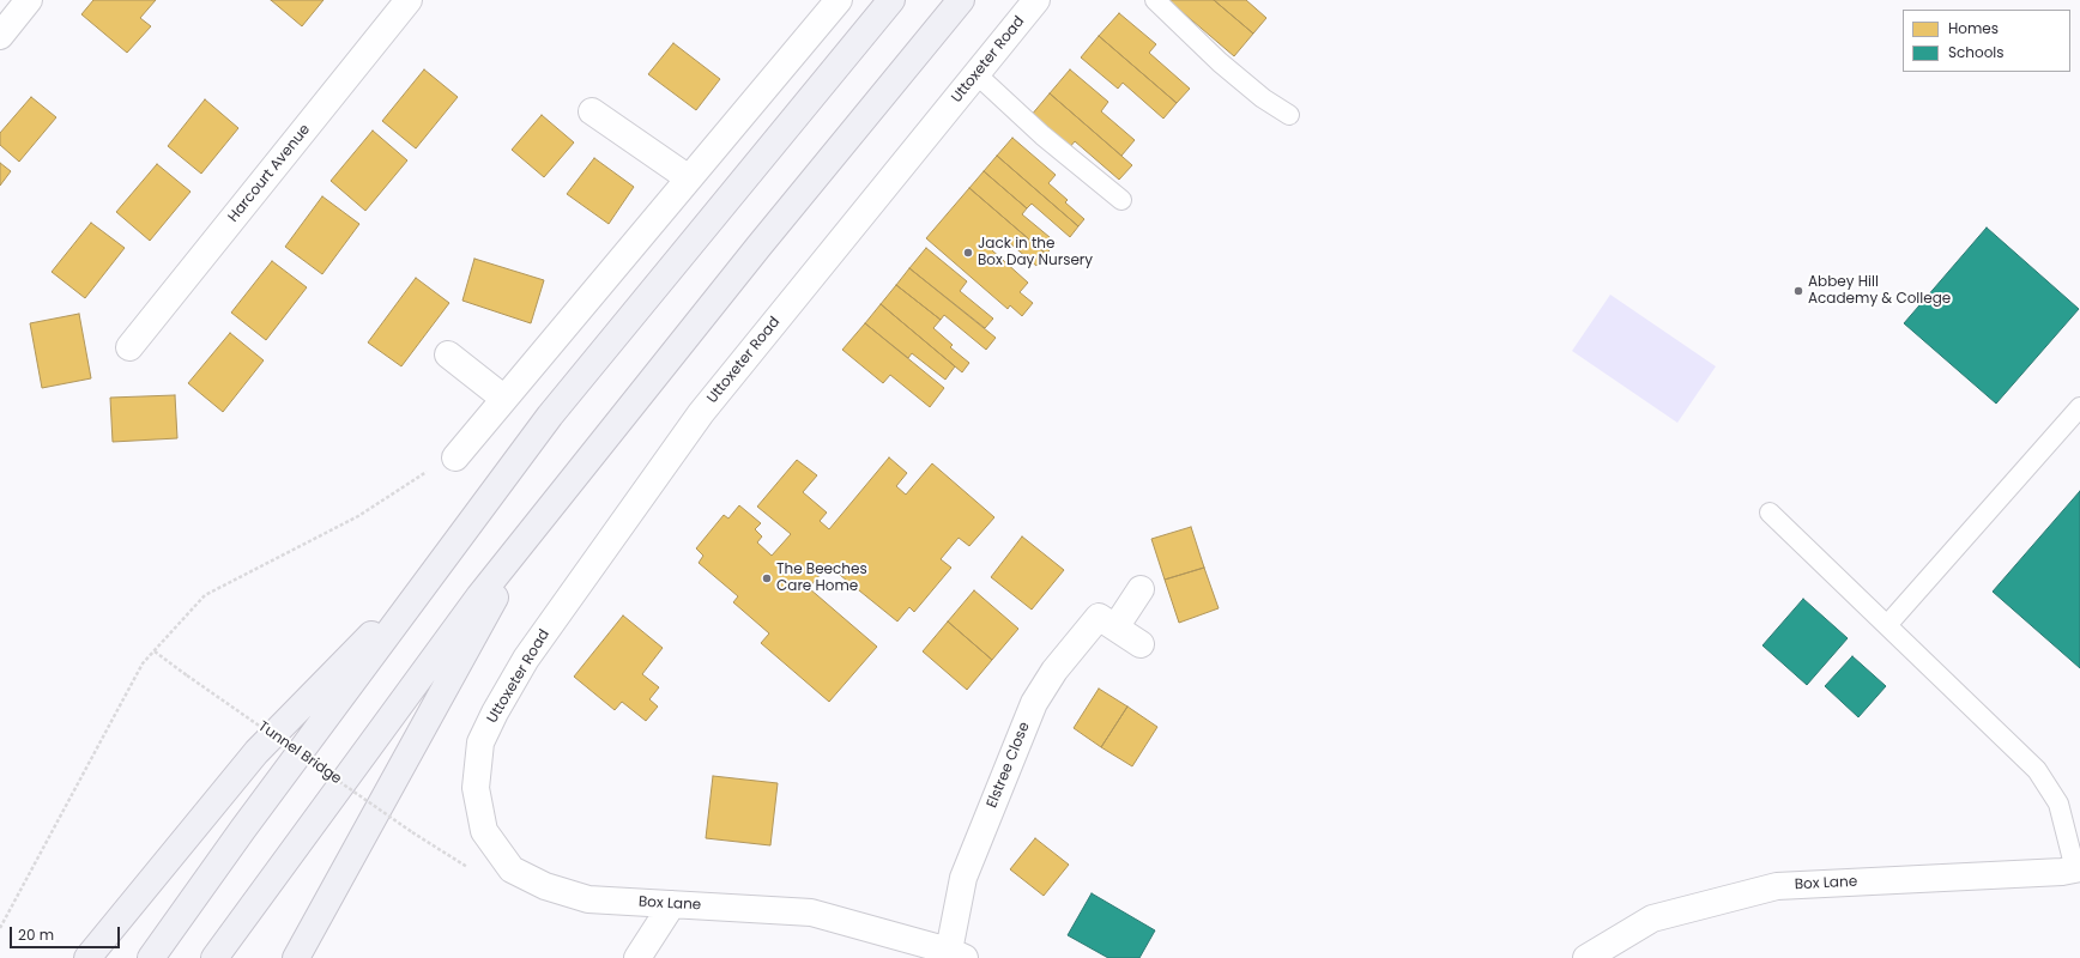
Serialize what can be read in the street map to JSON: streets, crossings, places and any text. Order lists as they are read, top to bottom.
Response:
{
  "streets": {
    "street": [
      "Uttoxeter Road",
      "Harcourt Avenue",
      "Elstree Close",
      "Box Lane"
    ],
    "path": ["Tunnel Bridge"]
  },
  "crossings": [
    ["Uttoxeter Road", "Box Lane"],
    ["Elstree Close", "Box Lane"]
  ],
  "places": ["Jack in the Box Day Nursery", "Abbey Hill Academy & College", "The Beeches Care Home"],
  "legend": ["Homes", "Schools"],
  "scale_bar": "20 m"
}
